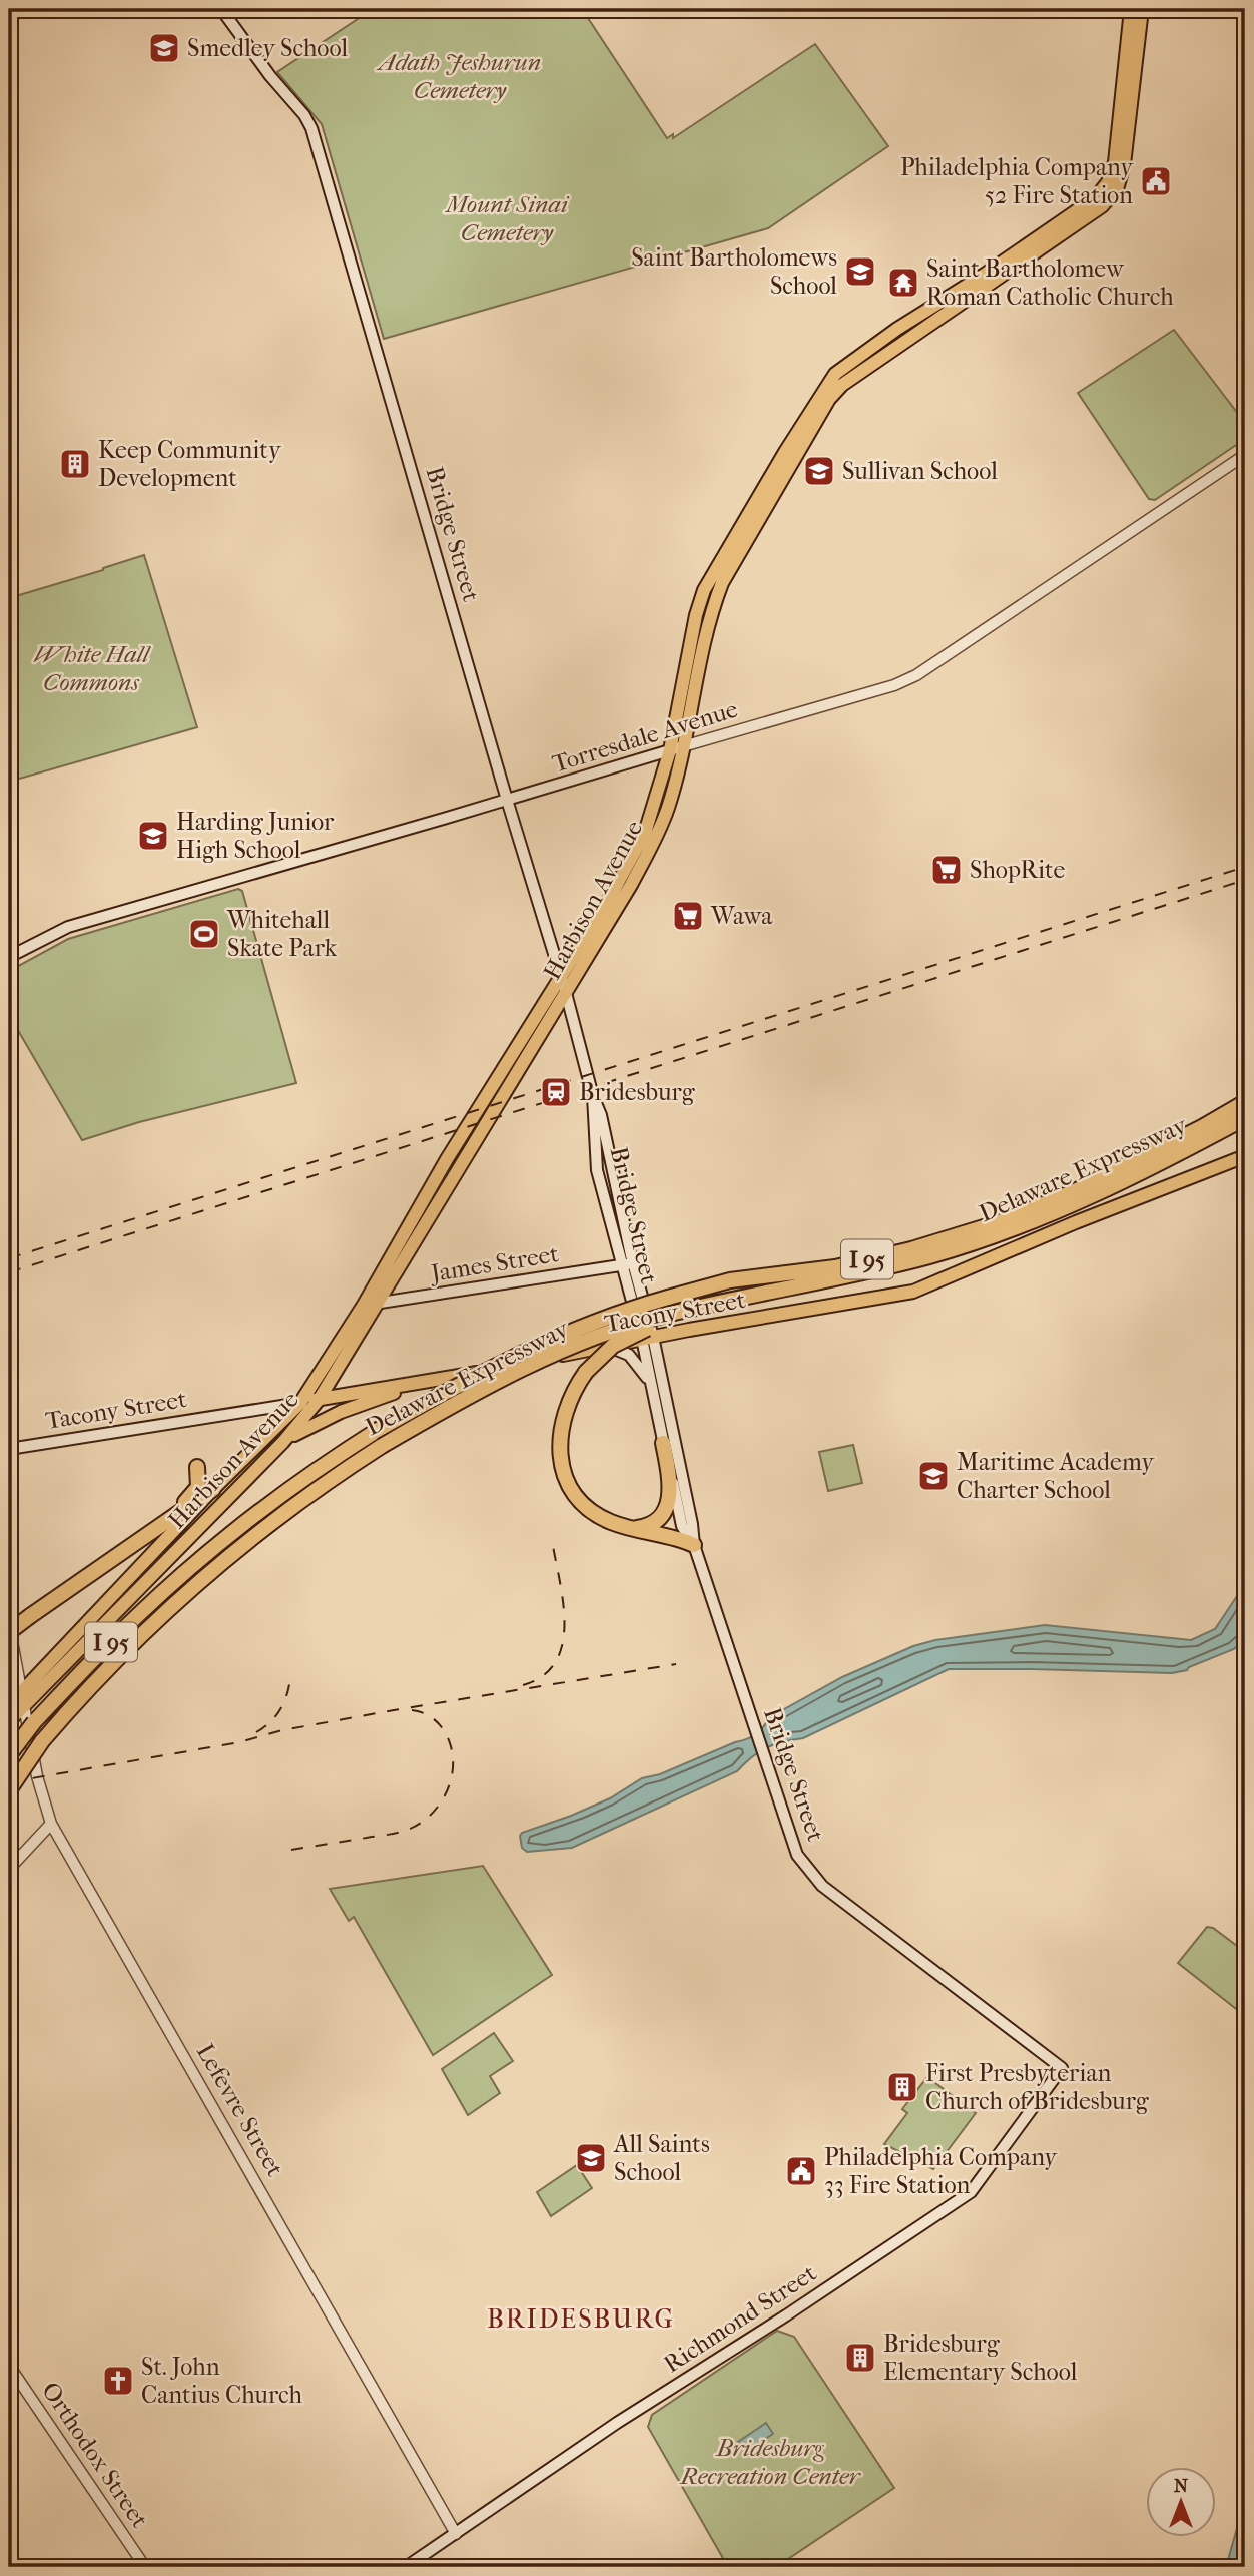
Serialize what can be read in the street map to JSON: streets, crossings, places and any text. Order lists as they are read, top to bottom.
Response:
{
  "streets": {
    "highway": ["Delaware Expressway", "I 95"],
    "main road": [
      "Bridge Street",
      "Torresdale Avenue",
      "Harbison Avenue",
      "James Street",
      "Tacony Street",
      "Richmond Street"
    ],
    "street": ["Lefevre Street", "Orthodox Street"]
  },
  "crossings": [
    ["Bridge Street", "Torresdale Avenue"],
    ["Bridge Street", "Harbison Avenue"],
    ["Bridge Street", "James Street"],
    ["Bridge Street", "Tacony Street"],
    ["Bridge Street", "Richmond Street"],
    ["Torresdale Avenue", "Harbison Avenue"],
    ["Harbison Avenue", "James Street"],
    ["Harbison Avenue", "Tacony Street"],
    ["Harbison Avenue", "Lefevre Street"],
    ["Lefevre Street", "Richmond Street"]
  ],
  "districts": ["BRIDESBURG"],
  "parks": [
    "Adath Jeshurun Cemetery",
    "Mount Sinai Cemetery",
    "White Hall Commons",
    "Bridesburg Recreation Center"
  ],
  "places": {
    "school or university": [
      "Smedley School",
      "Saint Bartholomews School",
      "Sullivan School",
      "Harding Junior High School",
      "Maritime Academy Charter School",
      "All Saints School"
    ],
    "public building": ["Philadelphia Company 52 Fire Station", "Philadelphia Company 33 Fire Station"],
    "temple": ["Saint Bartholomew Roman Catholic Church"],
    "building": ["Keep Community Development", "First Presbyterian Church of Bridesburg", "Bridesburg Elementary School"],
    "supermarket": ["ShopRite", "Wawa"],
    "sports": ["Whitehall Skate Park"],
    "station": ["Bridesburg"],
    "church": ["St. John Cantius Church"]
  },
  "north": "top"
}
